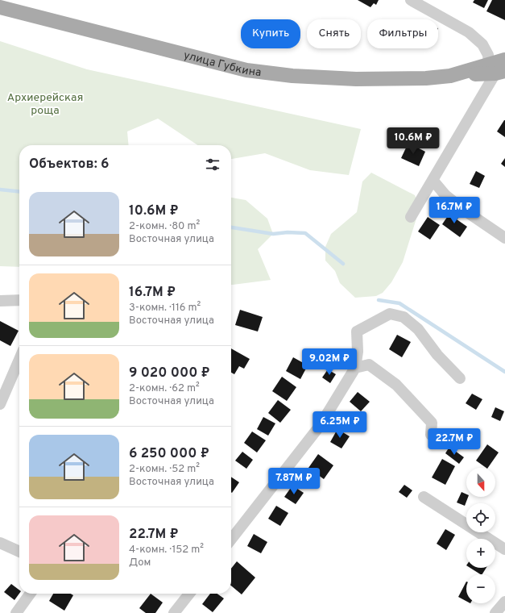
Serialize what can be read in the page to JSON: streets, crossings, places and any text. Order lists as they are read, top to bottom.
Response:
{
  "streets": {
    "main road": ["улица Губкина"]
  },
  "parks": ["Архиерейская роща"],
  "north": "bottom",
  "page": {
    "chip": ["Купить", "Снять", "Фильтры"],
    "price": [
      "10.6M ₽",
      "16.7M ₽",
      "9.02M ₽",
      "6.25M ₽",
      "22.7M ₽",
      "7.87M ₽"
    ],
    "heading": "Объектов: 6",
    "list": [
      {
        "name": "10.6M ₽",
        "note": "2-комн. · 80 m² · Восточная улица"
      },
      {
        "name": "16.7M ₽",
        "note": "3-комн. · 116 m² · Восточная улица"
      },
      {
        "name": "9 020 000 ₽",
        "note": "2-комн. · 62 m² · Восточная улица"
      },
      {
        "name": "6 250 000 ₽",
        "note": "2-комн. · 52 m² · Восточная улица"
      },
      {
        "name": "22.7M ₽",
        "note": "4-комн. · 152 m² · Дом"
      }
    ],
    "map_buttons": ["+", "−"]
  }
}
